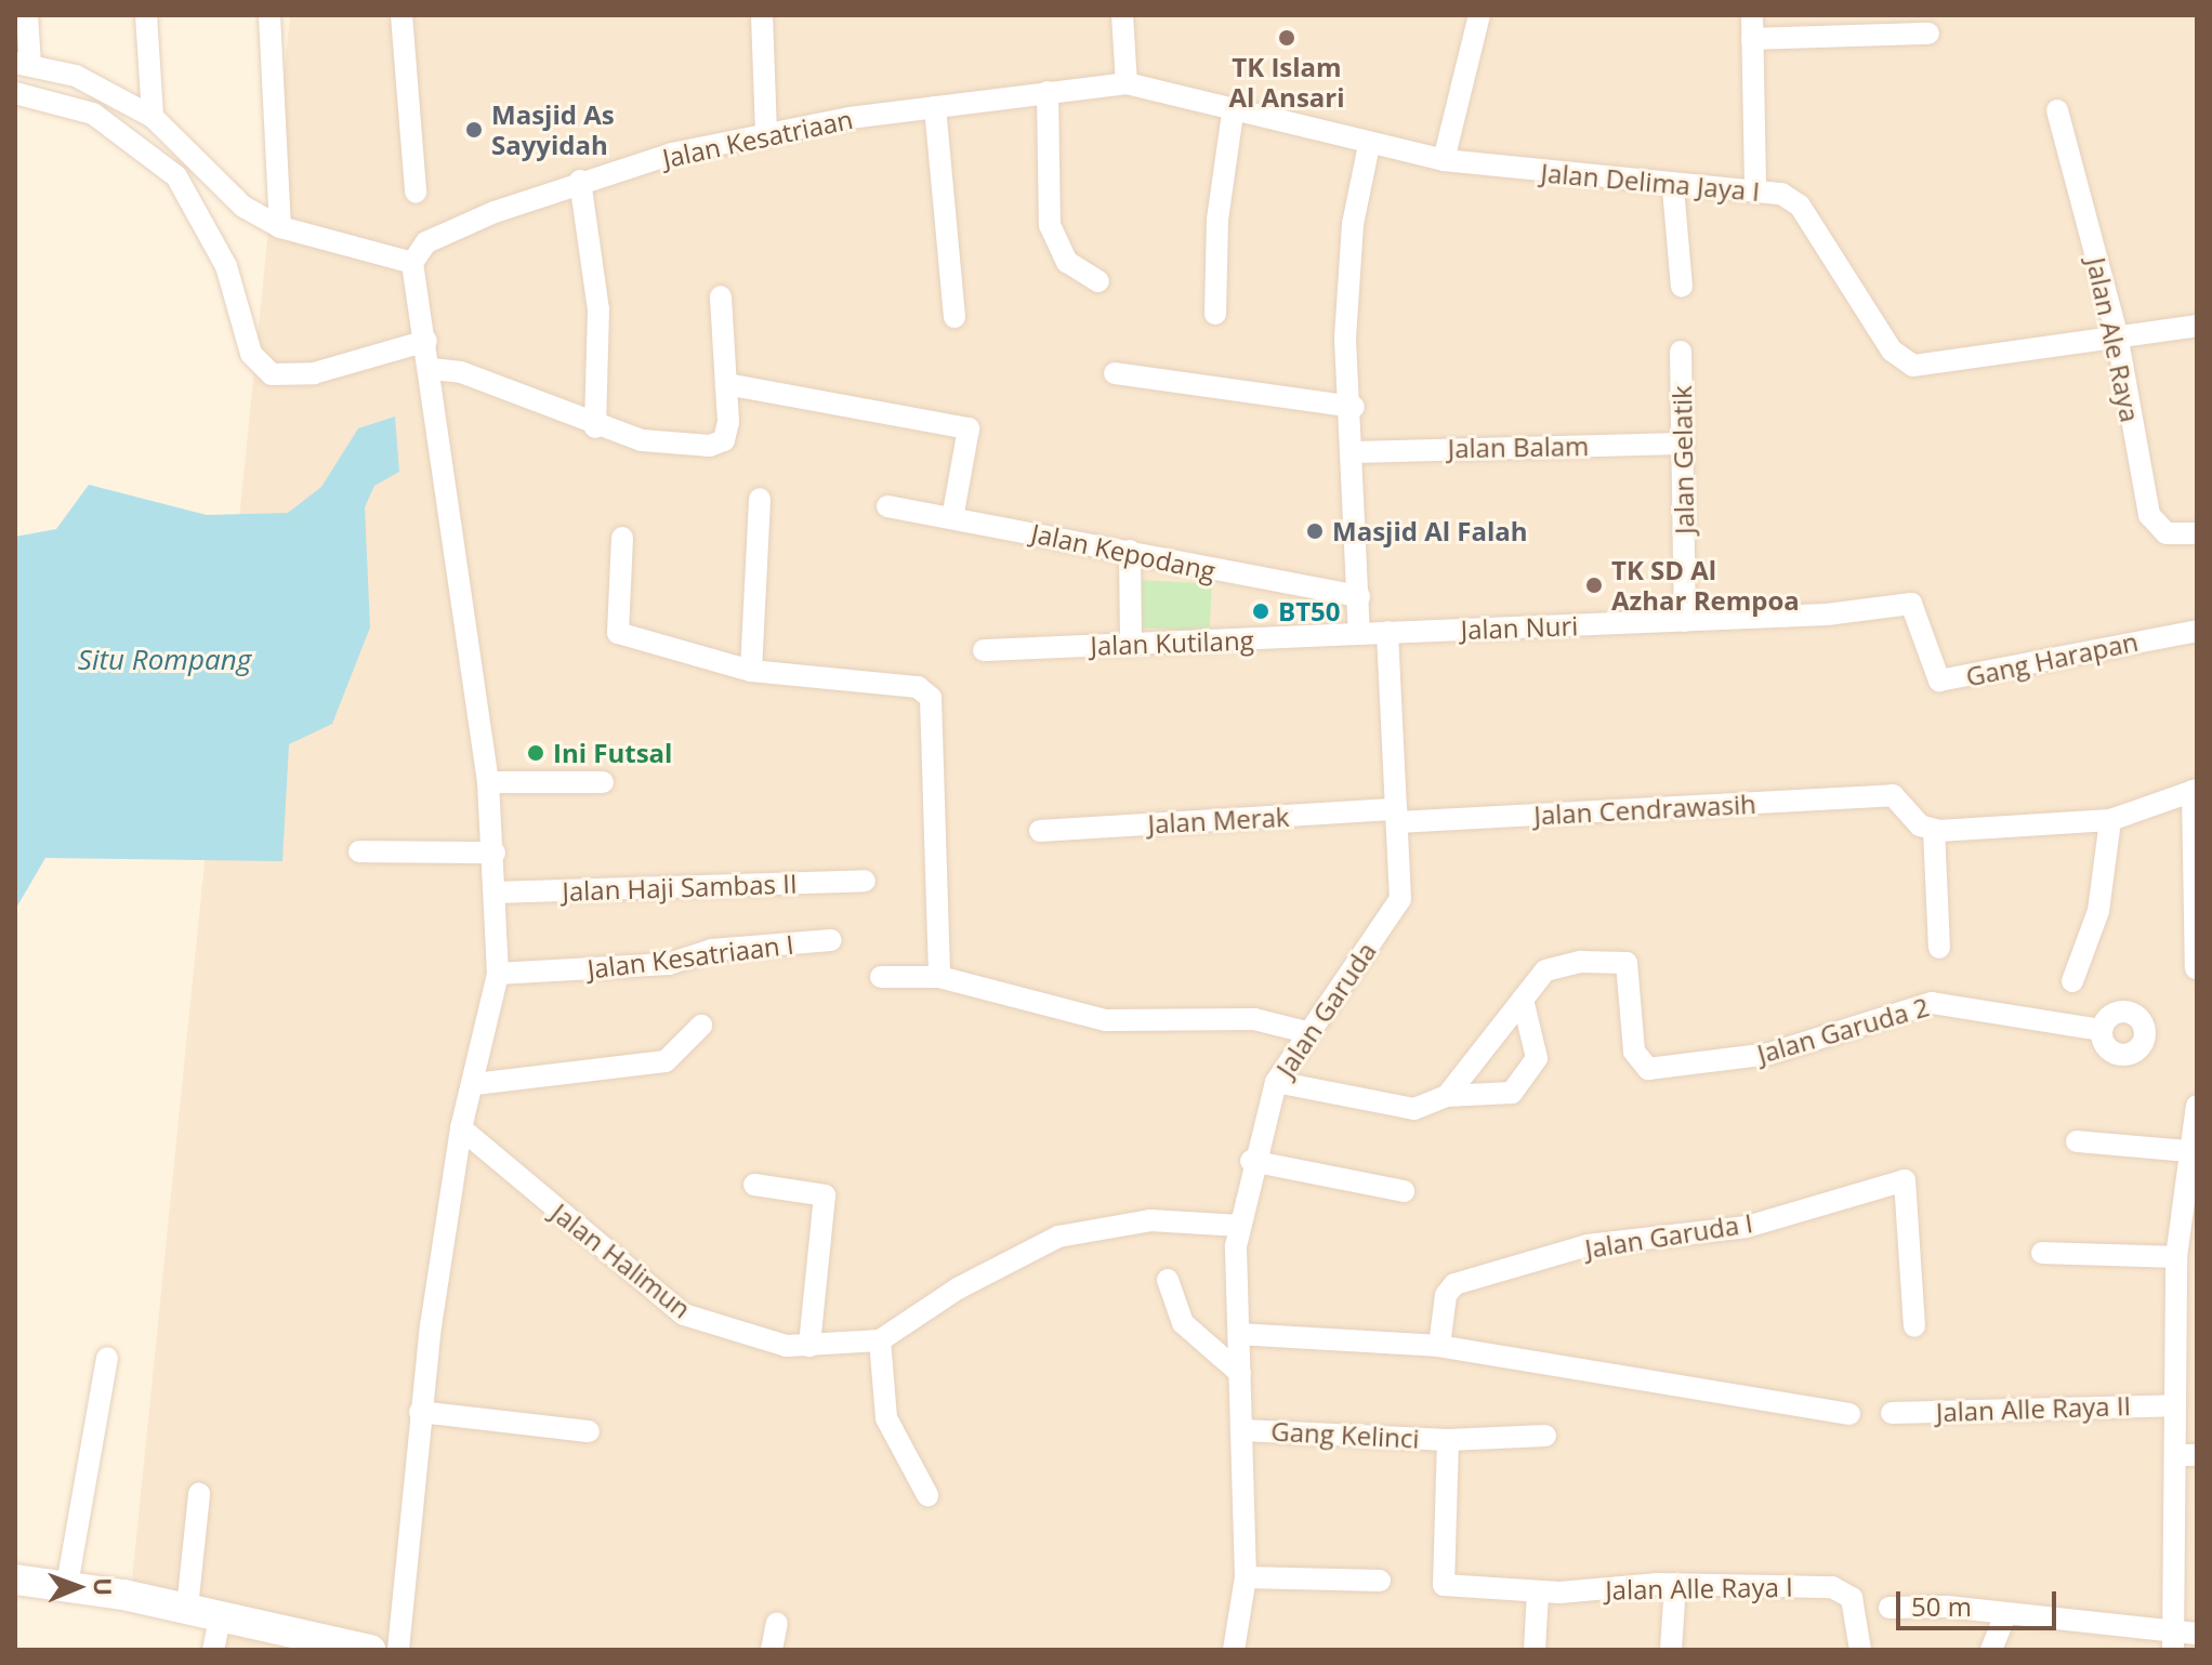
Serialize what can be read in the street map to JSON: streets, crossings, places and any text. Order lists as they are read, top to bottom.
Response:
{
  "streets": {
    "street": [
      "Jalan Kesatriaan",
      "Jalan Delima Jaya I",
      "Jalan Ale Raya",
      "Jalan Balam",
      "Jalan Gelatik",
      "Jalan Kepodang",
      "Jalan Nuri",
      "Jalan Kutilang",
      "Gang Harapan",
      "Jalan Cendrawasih",
      "Jalan Merak",
      "Jalan Haji Sambas II",
      "Jalan Kesatriaan I",
      "Jalan Garuda",
      "Jalan Garuda 2",
      "Jalan Garuda I",
      "Jalan Halimun",
      "Jalan Alle Raya II",
      "Gang Kelinci",
      "Jalan Alle Raya I"
    ]
  },
  "crossings": [
    ["Jalan Kesatriaan", "Jalan Delima Jaya I"],
    ["Jalan Delima Jaya I", "Jalan Ale Raya"],
    ["Jalan Balam", "Jalan Gelatik"],
    ["Jalan Gelatik", "Jalan Nuri"],
    ["Jalan Nuri", "Gang Harapan"],
    ["Jalan Nuri", "Jalan Garuda"],
    ["Jalan Cendrawasih", "Jalan Merak"],
    ["Jalan Cendrawasih", "Jalan Garuda"],
    ["Jalan Merak", "Jalan Garuda"],
    ["Jalan Garuda", "Jalan Halimun"],
    ["Jalan Garuda", "Gang Kelinci"],
    ["Gang Kelinci", "Jalan Alle Raya I"]
  ],
  "water": ["Situ Rompang"],
  "places": [
    "TK Islam Al Ansari",
    "Masjid As Sayyidah",
    "Masjid Al Falah",
    "TK SD Al Azhar Rempoa",
    "BT50",
    "Ini Futsal"
  ],
  "scale_bar": "50 m",
  "north": "right"
}
